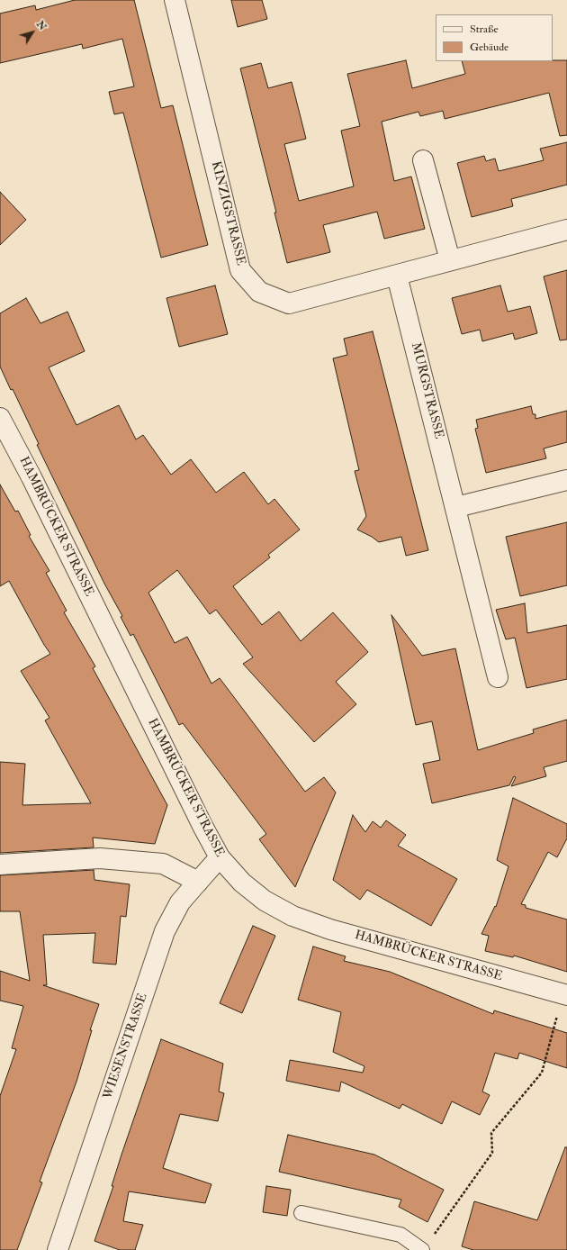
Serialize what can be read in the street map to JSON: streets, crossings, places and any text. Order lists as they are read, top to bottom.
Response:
{
  "streets": {
    "street": [
      "KINZIGSTRASSE",
      "MURGSTRASSE",
      "HAMBRÜCKER STRASSE",
      "WIESENSTRASSE"
    ]
  },
  "crossings": [
    ["KINZIGSTRASSE", "MURGSTRASSE"],
    ["HAMBRÜCKER STRASSE", "WIESENSTRASSE"]
  ],
  "legend": ["Straße", "Gebäude"],
  "north": "top right"
}
